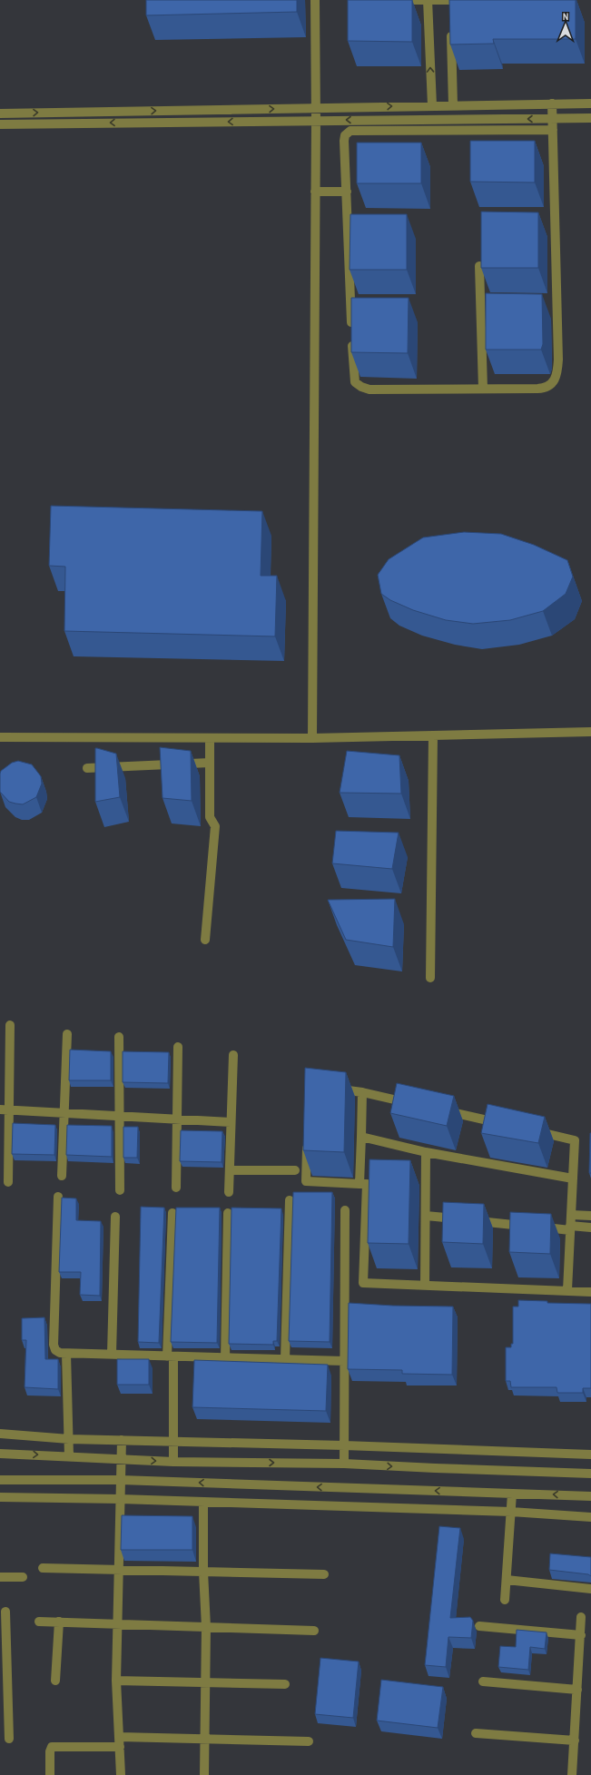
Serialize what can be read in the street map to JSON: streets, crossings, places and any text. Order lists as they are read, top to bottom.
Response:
{
  "north": "top"
}
